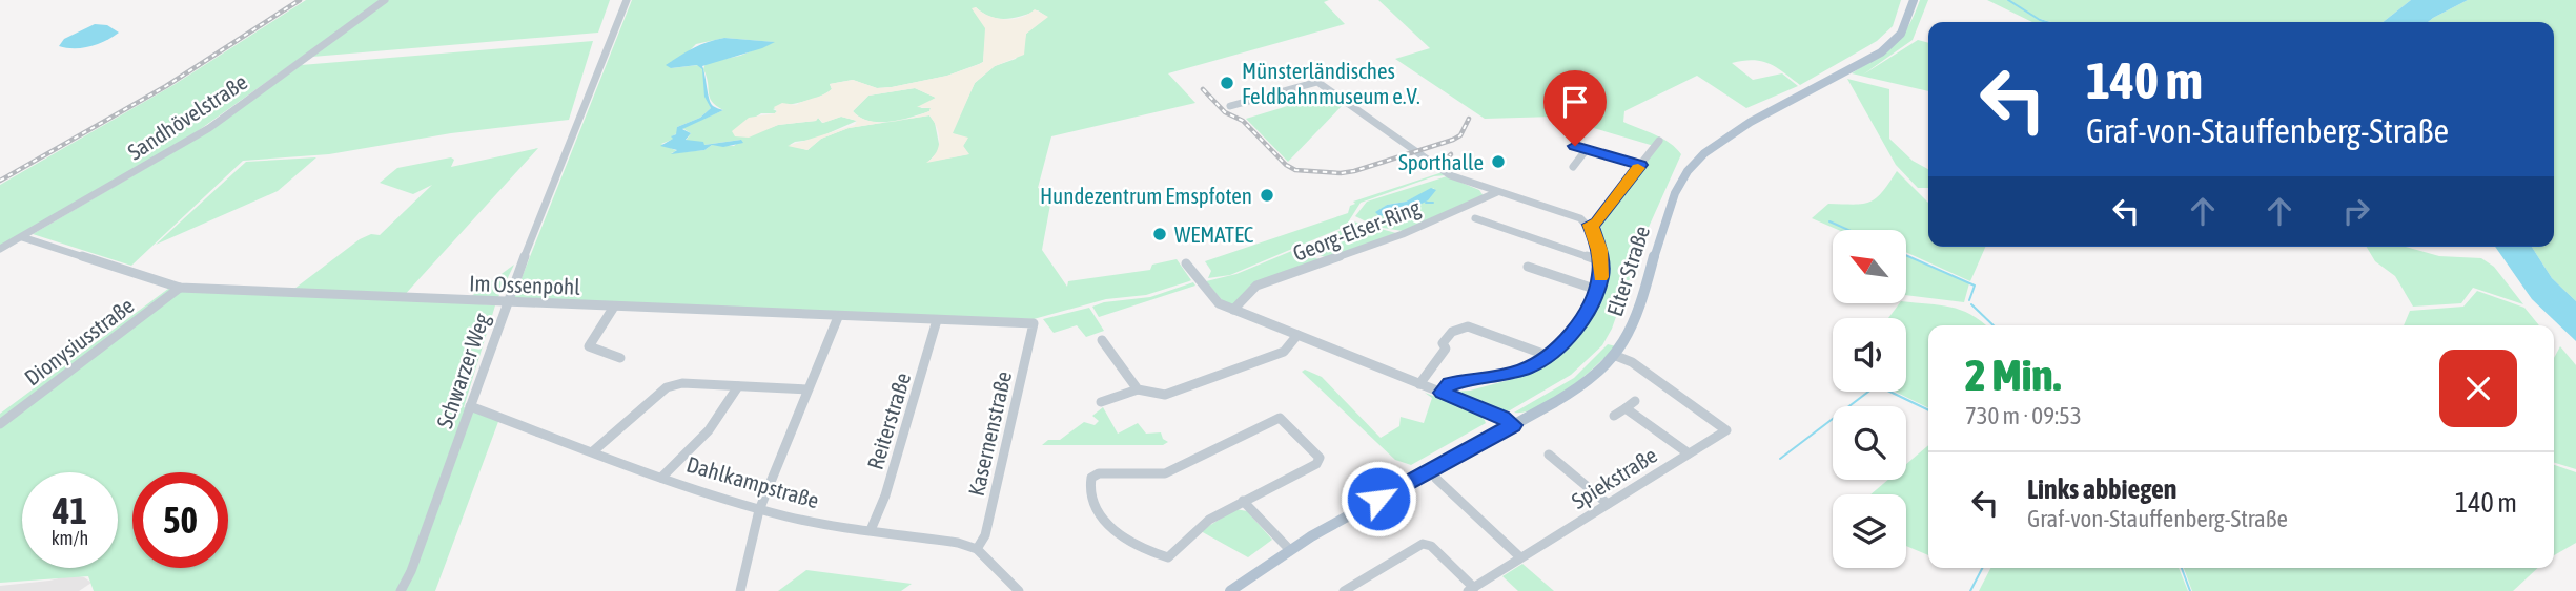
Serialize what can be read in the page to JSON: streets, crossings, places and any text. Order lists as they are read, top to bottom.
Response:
{
  "streets": {
    "main road": ["Elter Straße"],
    "street": [
      "Sandhövelstraße",
      "Georg-Elser-Ring",
      "Im Ossenpohl",
      "Dionysiusstraße",
      "Schwarzer Weg",
      "Reiterstraße",
      "Kasernenstraße",
      "Spiekstraße",
      "Dahlkampstraße"
    ]
  },
  "crossings": [
    ["Sandhövelstraße", "Im Ossenpohl"],
    ["Elter Straße", "Spiekstraße"],
    ["Im Ossenpohl", "Dionysiusstraße"],
    ["Im Ossenpohl", "Schwarzer Weg"],
    ["Im Ossenpohl", "Reiterstraße"],
    ["Im Ossenpohl", "Kasernenstraße"],
    ["Schwarzer Weg", "Dahlkampstraße"],
    ["Reiterstraße", "Dahlkampstraße"],
    ["Kasernenstraße", "Dahlkampstraße"]
  ],
  "places": [
    "Münsterländisches Feldbahnmuseum e.V.",
    "Sporthalle",
    "Hundezentrum Emspfoten",
    "WEMATEC"
  ],
  "north": "top left",
  "page": {
    "turn": ["140 m", "Graf-von-Stauffenberg-Straße"],
    "heading": ["2 Min.", "730 m · 09:53"],
    "list": [
      {
        "name": "Links abbiegen",
        "note": "Graf-von-Stauffenberg-Straße",
        "value": "140 m"
      }
    ],
    "speed": "41 km/h",
    "limit": "50"
  }
}
